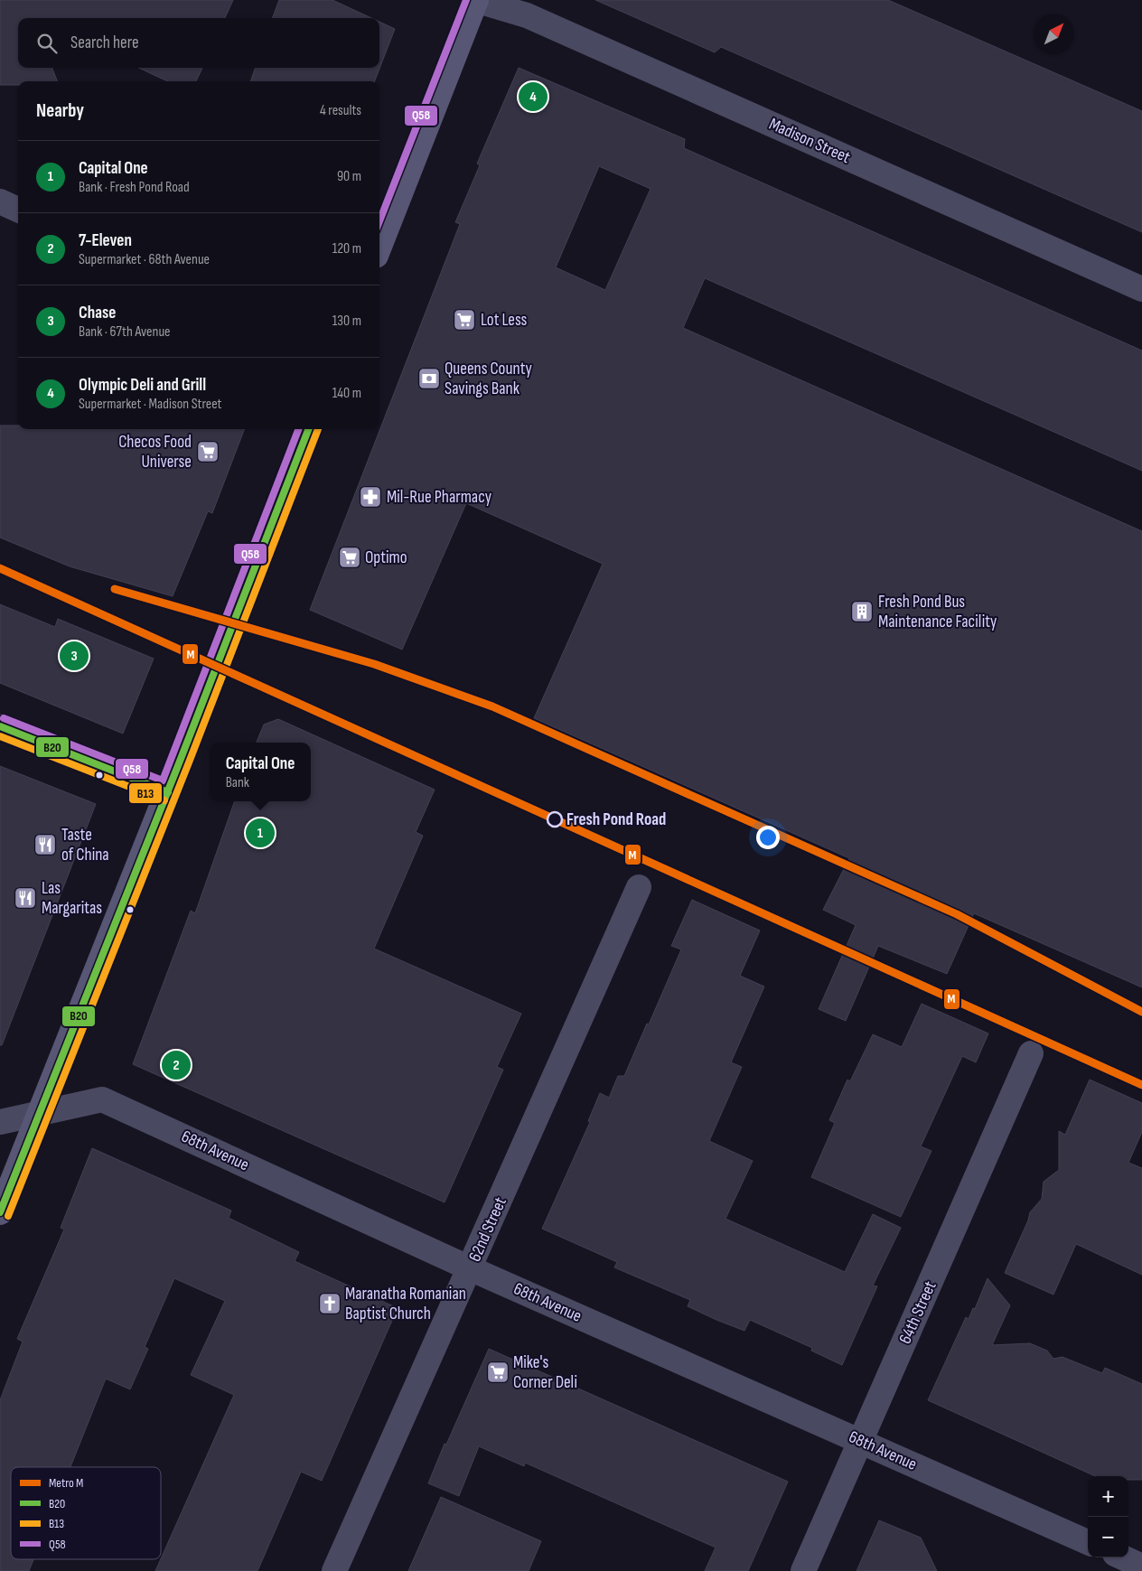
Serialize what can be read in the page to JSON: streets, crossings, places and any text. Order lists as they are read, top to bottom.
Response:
{
  "streets": {
    "street": [
      "Madison Street",
      "68th Avenue",
      "62nd Street",
      "64th Street"
    ]
  },
  "crossings": [
    ["68th Avenue", "62nd Street"],
    ["68th Avenue", "64th Street"]
  ],
  "places": {
    "supermarket": [
      "Lot Less",
      "Checos Food Universe",
      "Optimo",
      "Mike's Corner Deli"
    ],
    "bank": ["Queens County Savings Bank"],
    "pharmacy": ["Mil-Rue Pharmacy"],
    "building": ["Fresh Pond Bus Maintenance Facility"],
    "other": ["Fresh Pond Road"],
    "restaurant": ["Taste of China", "Las Margaritas"],
    "church": ["Maranatha Romanian Baptist Church"]
  },
  "lines": [
    "transit line Q58",
    "transit line B20",
    "transit line B13",
    "metro line M"
  ],
  "legend": [
    "Metro M",
    "B20",
    "B13",
    "Q58"
  ],
  "north": "top right",
  "page": {
    "search": "Search here",
    "pins": [
      "4",
      "3",
      "1",
      "2"
    ],
    "heading": ["Nearby", "4 results"],
    "list": [
      {
        "mark": "1",
        "name": "Capital One",
        "note": "Bank · Fresh Pond Road",
        "value": "90 m"
      },
      {
        "mark": "2",
        "name": "7-Eleven",
        "note": "Supermarket · 68th Avenue",
        "value": "120 m"
      },
      {
        "mark": "3",
        "name": "Chase",
        "note": "Bank · 67th Avenue",
        "value": "130 m"
      },
      {
        "mark": "4",
        "name": "Olympic Deli and Grill",
        "note": "Supermarket · Madison Street",
        "value": "140 m"
      }
    ],
    "popup": ["Capital One", "Bank"],
    "map_buttons": ["+", "−"]
  }
}
